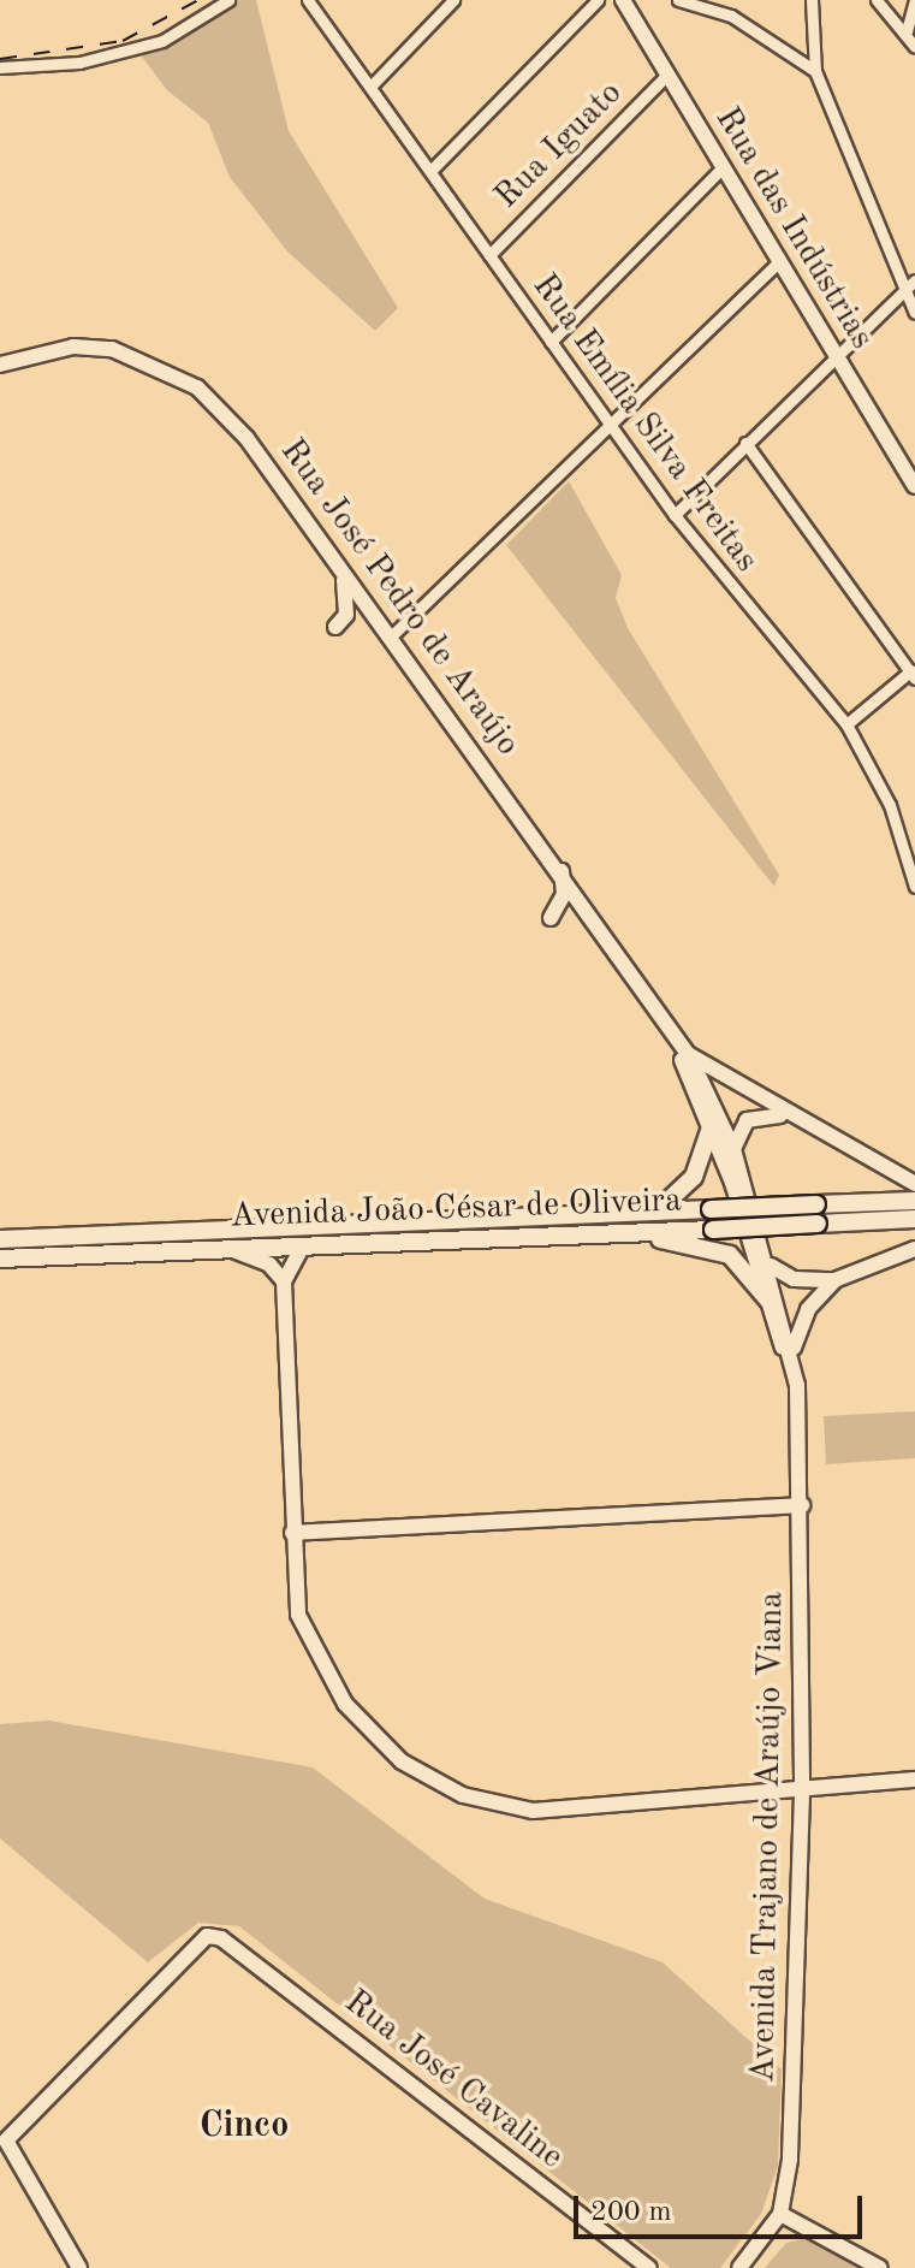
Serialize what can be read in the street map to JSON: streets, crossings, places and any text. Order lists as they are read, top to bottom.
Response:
{
  "streets": {
    "main road": ["Avenida João César de Oliveira"],
    "street": [
      "Rua Iguato",
      "Rua das Indústrias",
      "Rua Emília Silva Freitas",
      "Rua José Pedro de Araújo",
      "Avenida Trajano de Araújo Viana",
      "Rua José Cavaline"
    ]
  },
  "crossings": [
    ["Rua Iguato", "Rua das Indústrias"],
    ["Rua Iguato", "Rua Emília Silva Freitas"],
    ["Rua José Pedro de Araújo", "Avenida Trajano de Araújo Viana"]
  ],
  "districts": ["Cinco"],
  "scale_bar": "200 m"
}
